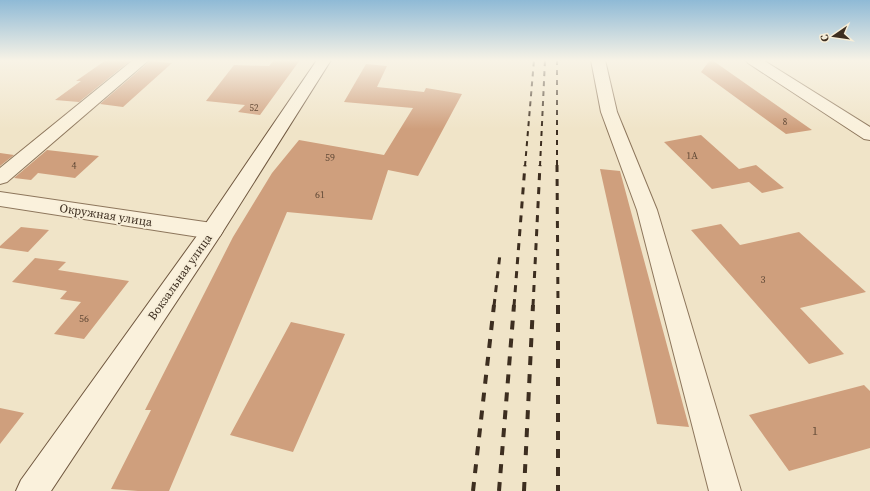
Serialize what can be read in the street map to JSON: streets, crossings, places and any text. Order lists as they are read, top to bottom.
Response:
{
  "streets": {
    "street": ["Окружная улица", "Вокзальная улица"]
  },
  "crossings": [
    ["Окружная улица", "Вокзальная улица"]
  ],
  "house_numbers": [
    "52",
    "8",
    "1А",
    "59",
    "4",
    "61",
    "3",
    "56",
    "1"
  ],
  "north": "left"
}
